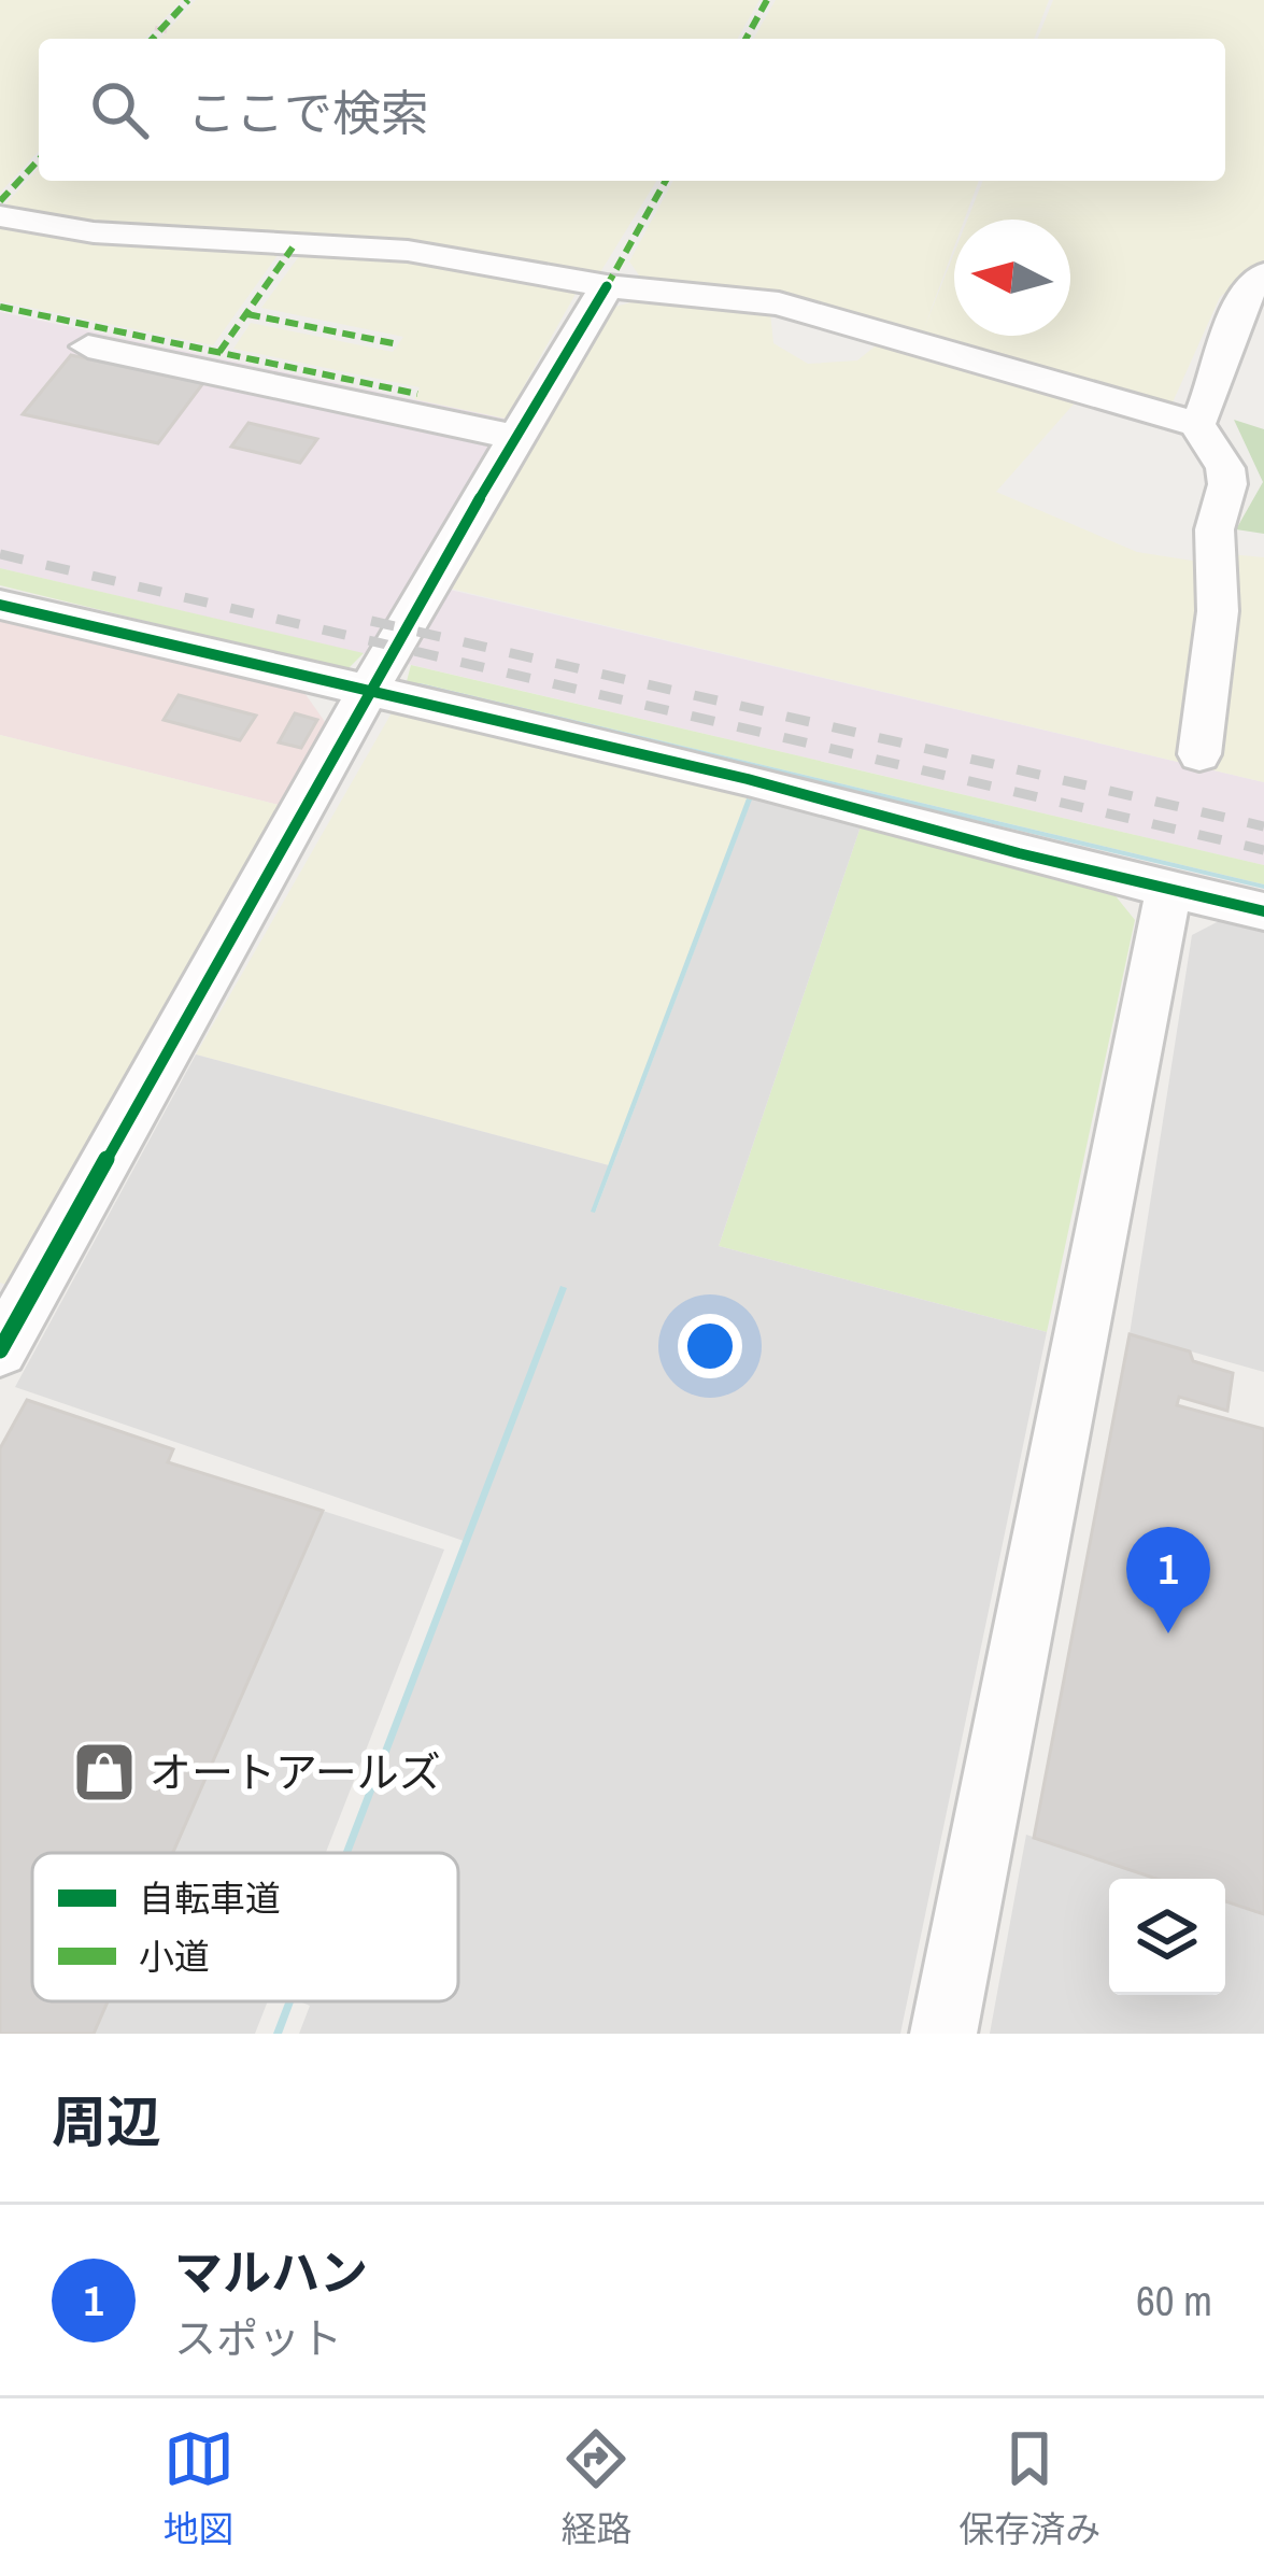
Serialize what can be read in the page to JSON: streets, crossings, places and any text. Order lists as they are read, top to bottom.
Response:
{
  "places": {
    "shop": ["オートアールズ"]
  },
  "legend": ["自転車道", "小道"],
  "north": "left",
  "page": {
    "search": "ここで検索",
    "pins": "1",
    "heading": "周辺",
    "list": [
      {
        "mark": "1",
        "name": "マルハン",
        "note": "スポット",
        "value": "60 m"
      }
    ],
    "nav": ["地図", "経路", "保存済み"]
  }
}
